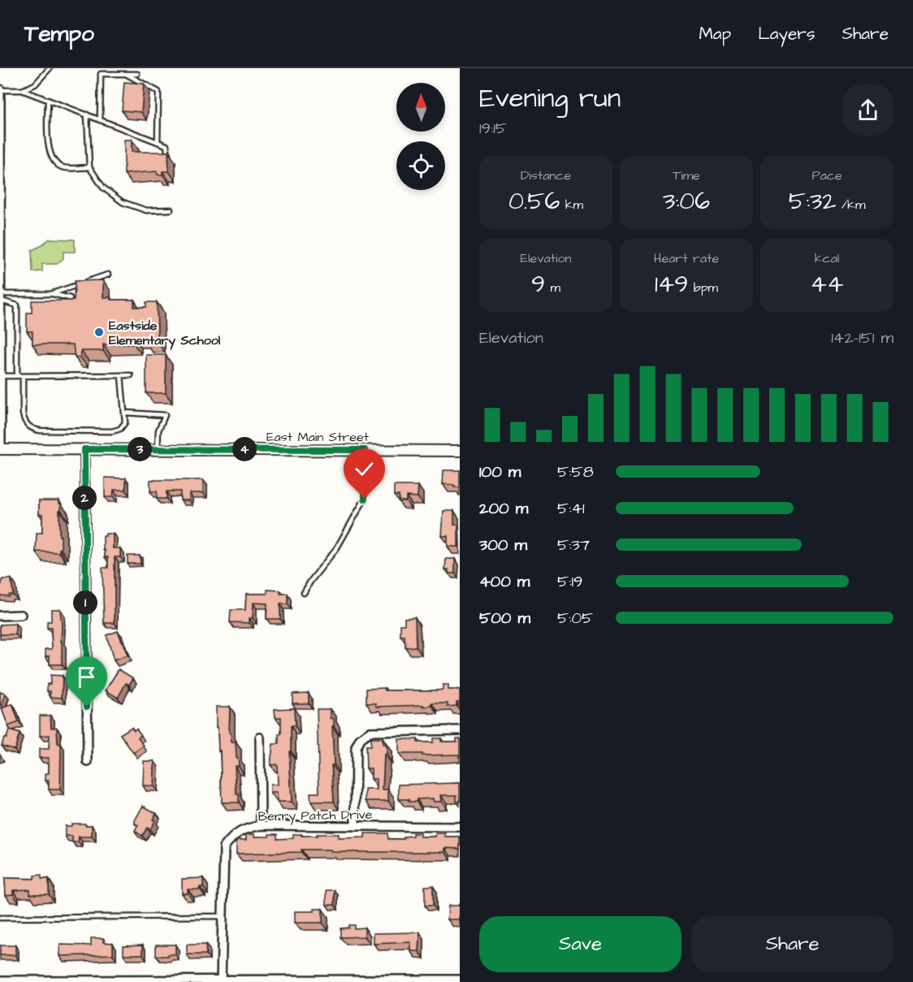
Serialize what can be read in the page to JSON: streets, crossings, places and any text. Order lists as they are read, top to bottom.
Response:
{
  "streets": {
    "street": ["East Main Street", "Berry Patch Drive"]
  },
  "places": ["Eastside Elementary School"],
  "north": "top",
  "page": {
    "header": "Tempo",
    "nav": ["Map", "Layers", "Share"],
    "heading": ["Evening run", "19:15"],
    "stats": [
      ["Distance", "0.56 km"],
      ["Time", "3:06"],
      ["Pace", "5:32 /km"],
      ["Elevation", "9 m"],
      ["Heart rate", "149 bpm"],
      ["kcal", "44"]
    ],
    "chart": ["Elevation", "142–151 m"],
    "pins": [
      "3",
      "4",
      "2",
      "1"
    ],
    "list": [
      {
        "name": "100 m",
        "note": "5:58"
      },
      {
        "name": "200 m",
        "note": "5:41"
      },
      {
        "name": "300 m",
        "note": "5:37"
      },
      {
        "name": "400 m",
        "note": "5:19"
      },
      {
        "name": "500 m",
        "note": "5:05"
      }
    ],
    "buttons": ["Save", "Share"]
  }
}
